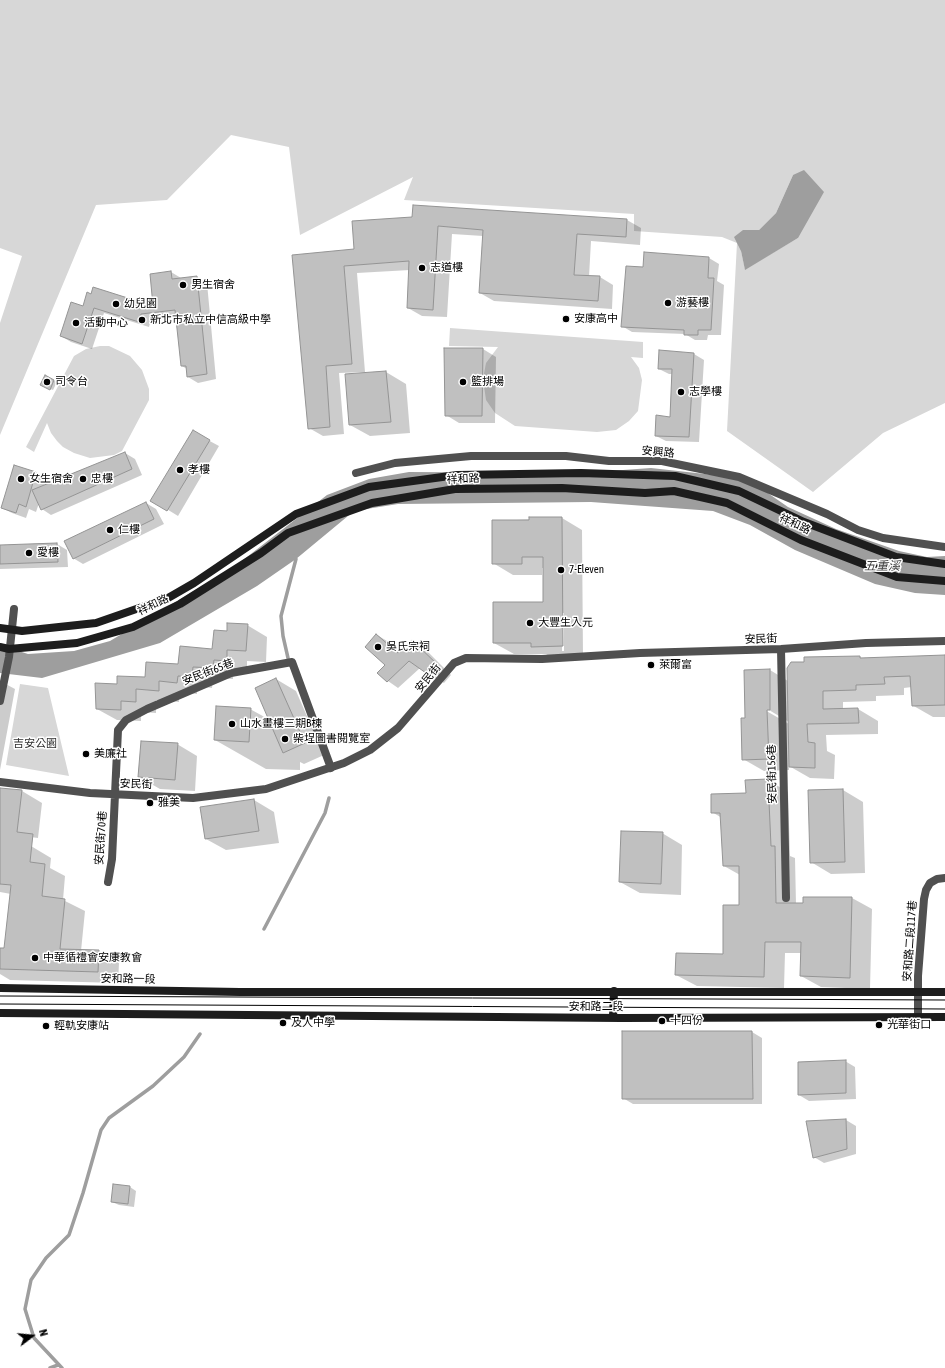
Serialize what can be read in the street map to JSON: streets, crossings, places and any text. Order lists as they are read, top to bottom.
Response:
{
  "streets": {
    "main road": ["祥和路", "安和路一段", "安和路二段"],
    "street": [
      "安興路",
      "安民街",
      "安民街65巷",
      "安民街156巷",
      "安民街70巷",
      "安和路二段117巷"
    ]
  },
  "crossings": [
    ["安民街", "安民街65巷"],
    ["安民街", "安民街156巷"],
    ["安民街", "安民街70巷"],
    ["安民街65巷", "安民街70巷"],
    ["安和路二段117巷", "安和路二段"],
    ["安和路一段", "安和路二段"]
  ],
  "water": ["五重溪"],
  "parks": ["吉安公園"],
  "places": [
    "志道樓",
    "男生宿舍",
    "游藝樓",
    "幼兒園",
    "安康高中",
    "新北市私立中信高級中學",
    "活動中心",
    "司令台",
    "籃排場",
    "志學樓",
    "孝樓",
    "女生宿舍",
    "忠樓",
    "仁樓",
    "愛樓",
    "7-Eleven",
    "大豐生入元",
    "吳氏宗祠",
    "萊爾富",
    "山水畫樓三期B棟",
    "柴埕圖書閱覽室",
    "美廉社",
    "雅美",
    "中華循禮會安康教會",
    "十四份",
    "及人中學",
    "光華街口",
    "輕軌安康站"
  ],
  "north": "right"
}
